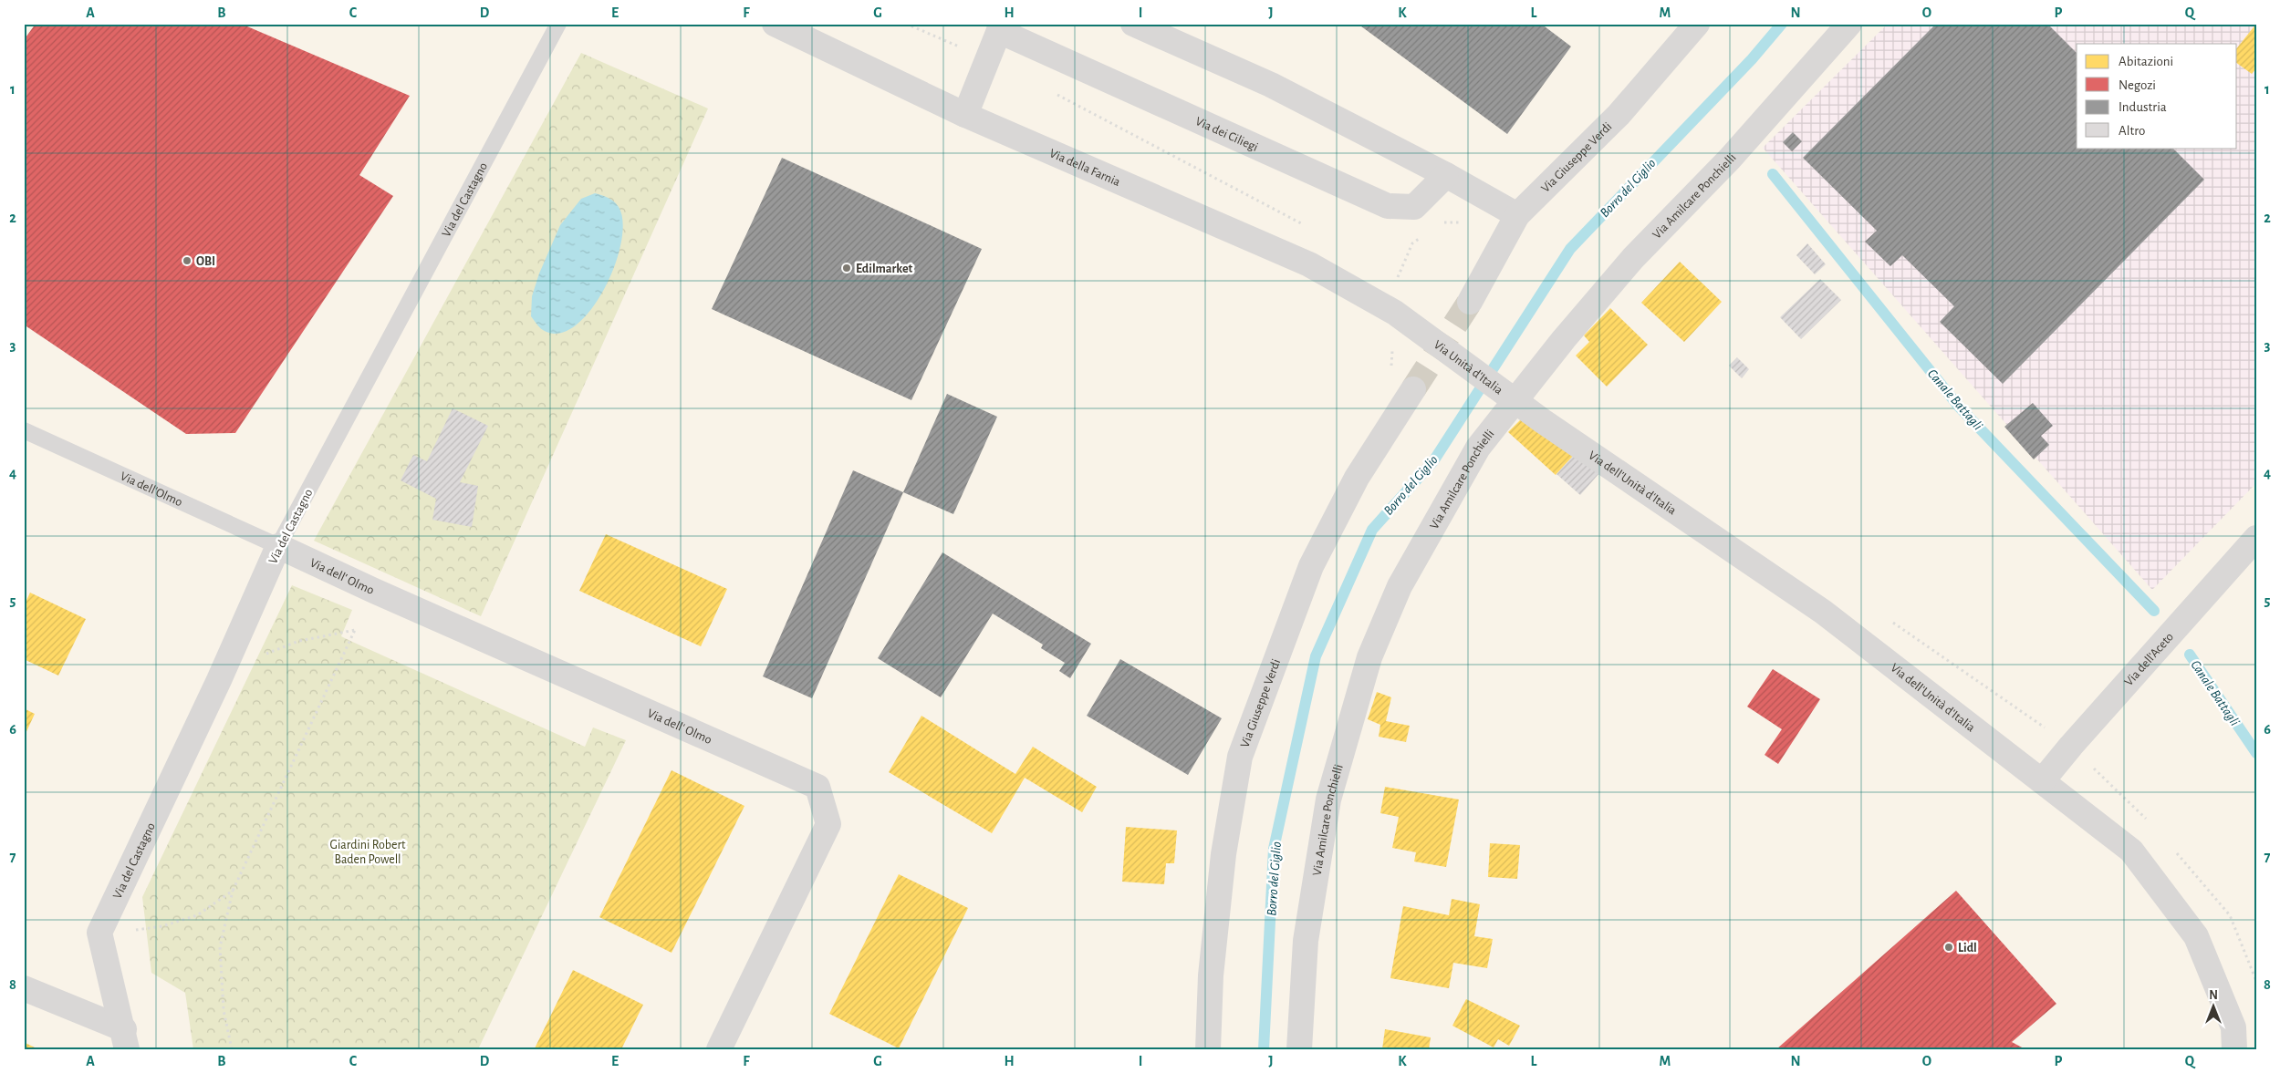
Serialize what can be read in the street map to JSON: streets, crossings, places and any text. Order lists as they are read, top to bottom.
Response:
{
  "streets": {
    "street": [
      "Via dei Ciliegi",
      "Via Giuseppe Verdi",
      "Via della Farnia",
      "Via Amilcare Ponchielli",
      "Via del Castagno",
      "Via Unità d'Italia",
      "Via dell'Unità d'Italia",
      "Via dell' Olmo",
      "Via dell'Aceto"
    ],
    "lane": ["Via dell'Olmo"]
  },
  "crossings": [
    ["Via della Farnia", "Via Unità d'Italia"],
    ["Via del Castagno", "Via dell'Olmo"],
    ["Via del Castagno", "Via dell' Olmo"],
    ["Via Unità d'Italia", "Via dell'Unità d'Italia"],
    ["Via dell'Unità d'Italia", "Via dell'Aceto"],
    ["Via dell'Olmo", "Via dell' Olmo"]
  ],
  "water": ["Borro del Giglio", "Canale Battagli"],
  "parks": ["Giardini Robert Baden Powell"],
  "places": ["OBI", "Edilmarket", "Lidl"],
  "legend": [
    "Abitazioni",
    "Negozi",
    "Industria",
    "Altro"
  ],
  "north": "top",
  "grid": {
    "columns": [
      "A",
      "B",
      "C",
      "D",
      "E",
      "F",
      "G",
      "H",
      "I",
      "J",
      "K",
      "L",
      "M",
      "N",
      "O",
      "P",
      "Q"
    ],
    "rows": [
      "1",
      "2",
      "3",
      "4",
      "5",
      "6",
      "7",
      "8"
    ]
  }
}
